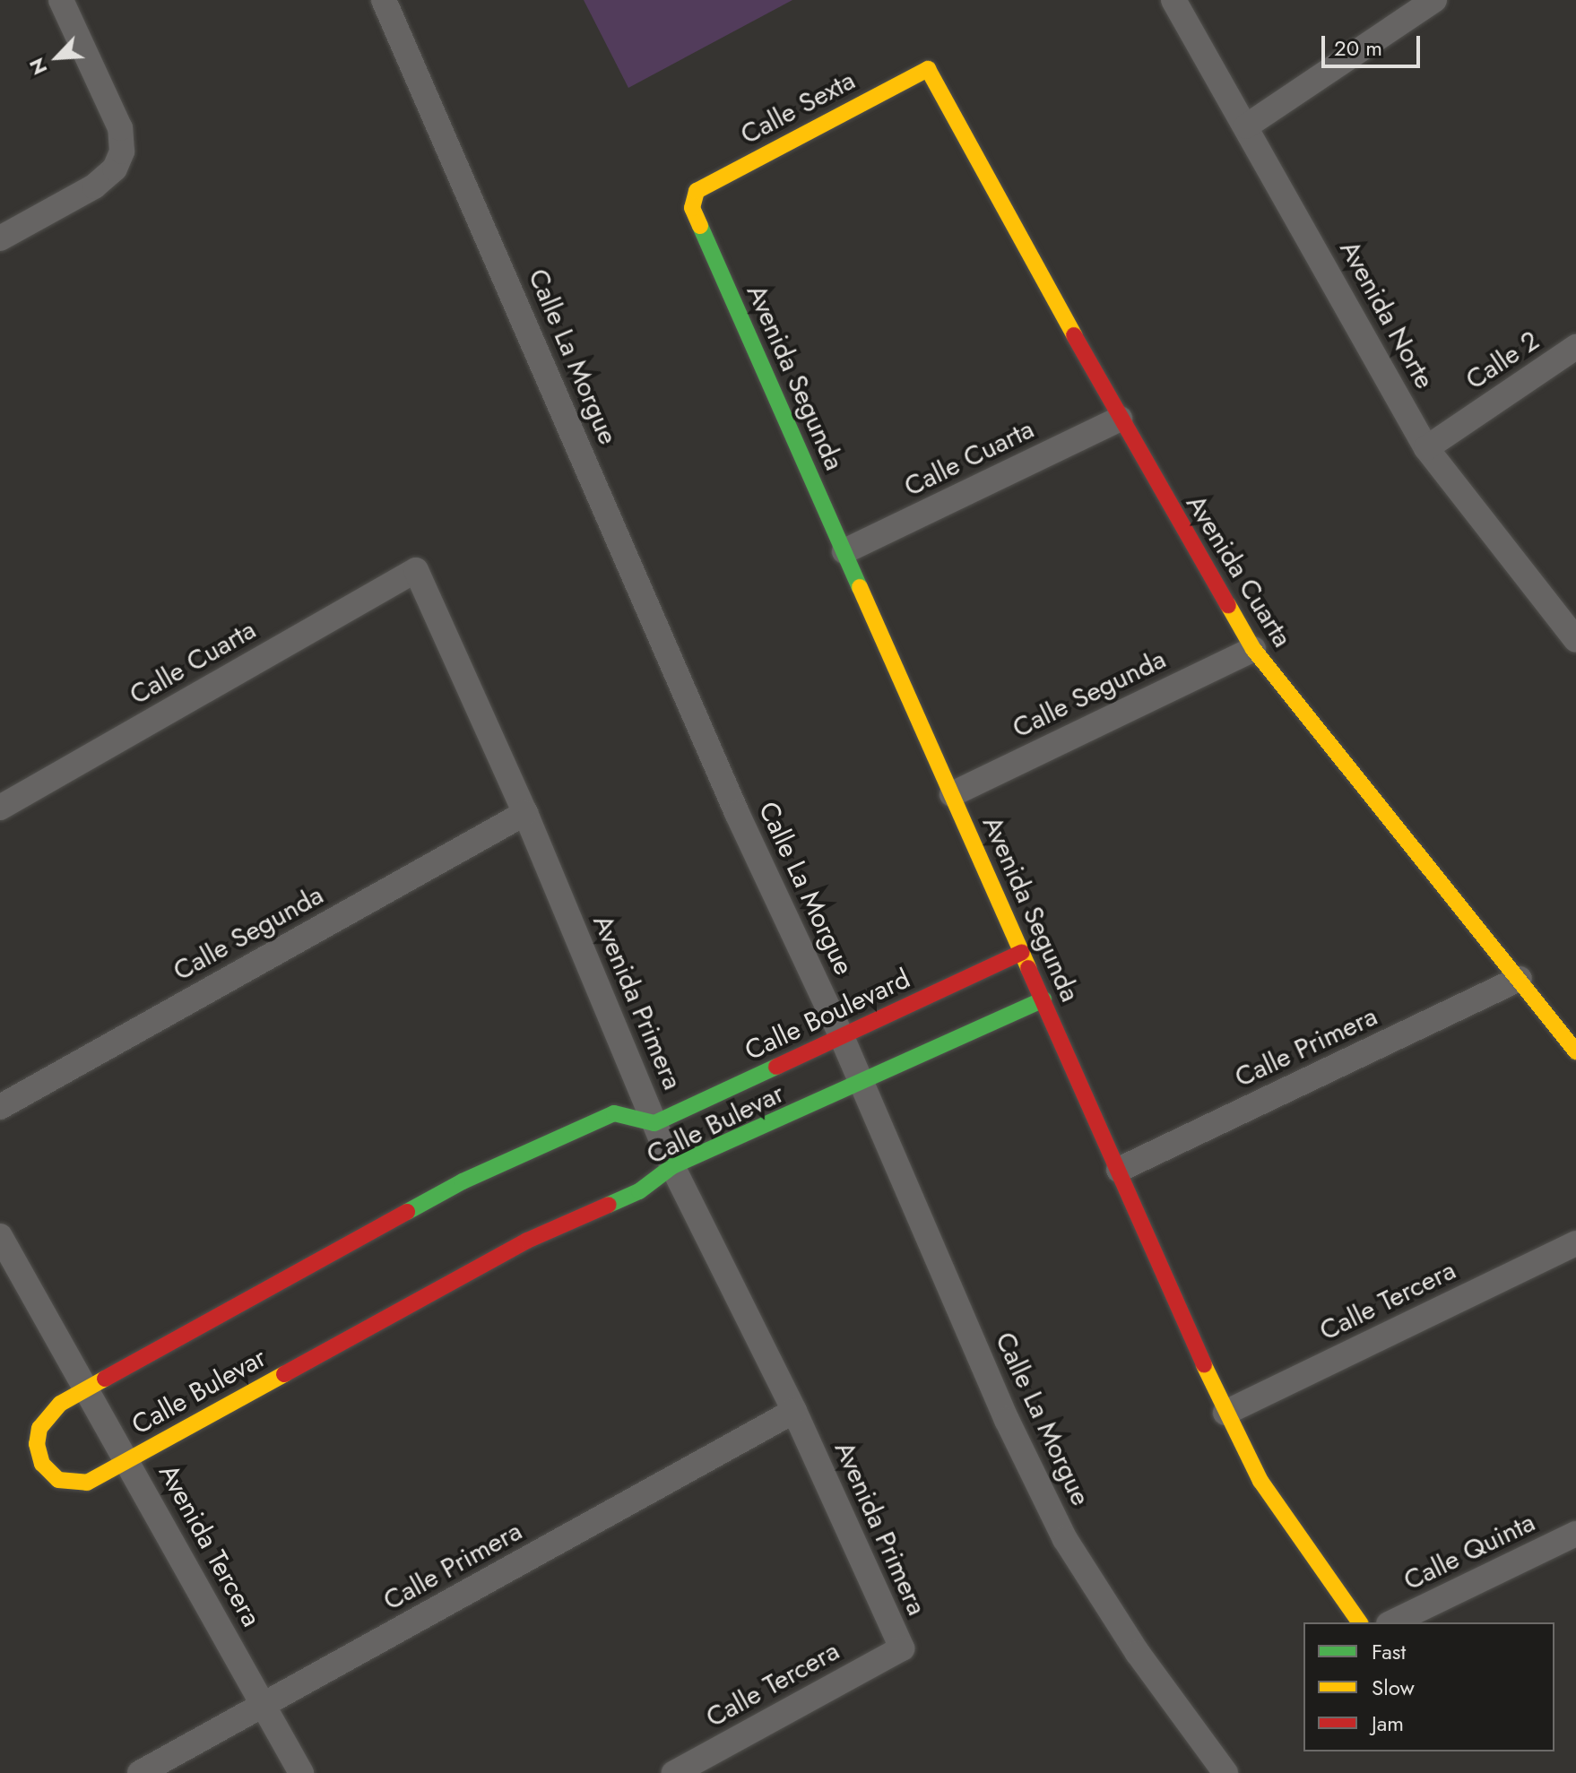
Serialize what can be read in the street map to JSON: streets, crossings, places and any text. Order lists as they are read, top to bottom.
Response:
{
  "streets": {
    "street": [
      "Calle Sexta",
      "Avenida Norte",
      "Calle La Morgue",
      "Calle 2",
      "Avenida Segunda",
      "Calle Cuarta",
      "Avenida Cuarta",
      "Calle Segunda",
      "Avenida Primera",
      "Calle Boulevard",
      "Calle Primera",
      "Calle Bulevar",
      "Calle Tercera",
      "Avenida Tercera",
      "Calle Quinta"
    ]
  },
  "crossings": [
    ["Calle Sexta", "Avenida Segunda"],
    ["Calle Sexta", "Avenida Cuarta"],
    ["Avenida Norte", "Calle 2"],
    ["Calle La Morgue", "Calle Boulevard"],
    ["Calle La Morgue", "Calle Bulevar"],
    ["Avenida Segunda", "Calle Cuarta"],
    ["Avenida Segunda", "Calle Segunda"],
    ["Avenida Segunda", "Calle Boulevard"],
    ["Avenida Segunda", "Calle Primera"],
    ["Avenida Segunda", "Calle Bulevar"],
    ["Avenida Segunda", "Calle Tercera"],
    ["Calle Cuarta", "Avenida Cuarta"],
    ["Calle Cuarta", "Avenida Primera"],
    ["Avenida Cuarta", "Calle Segunda"],
    ["Avenida Cuarta", "Calle Primera"],
    ["Calle Segunda", "Avenida Primera"],
    ["Avenida Primera", "Calle Boulevard"],
    ["Avenida Primera", "Calle Primera"],
    ["Avenida Primera", "Calle Bulevar"],
    ["Avenida Primera", "Calle Tercera"],
    ["Calle Boulevard", "Calle Bulevar"],
    ["Calle Primera", "Avenida Tercera"],
    ["Calle Bulevar", "Avenida Tercera"]
  ],
  "legend": ["Fast", "Slow", "Jam"],
  "scale_bar": "20 m",
  "north": "bottom left"
}
